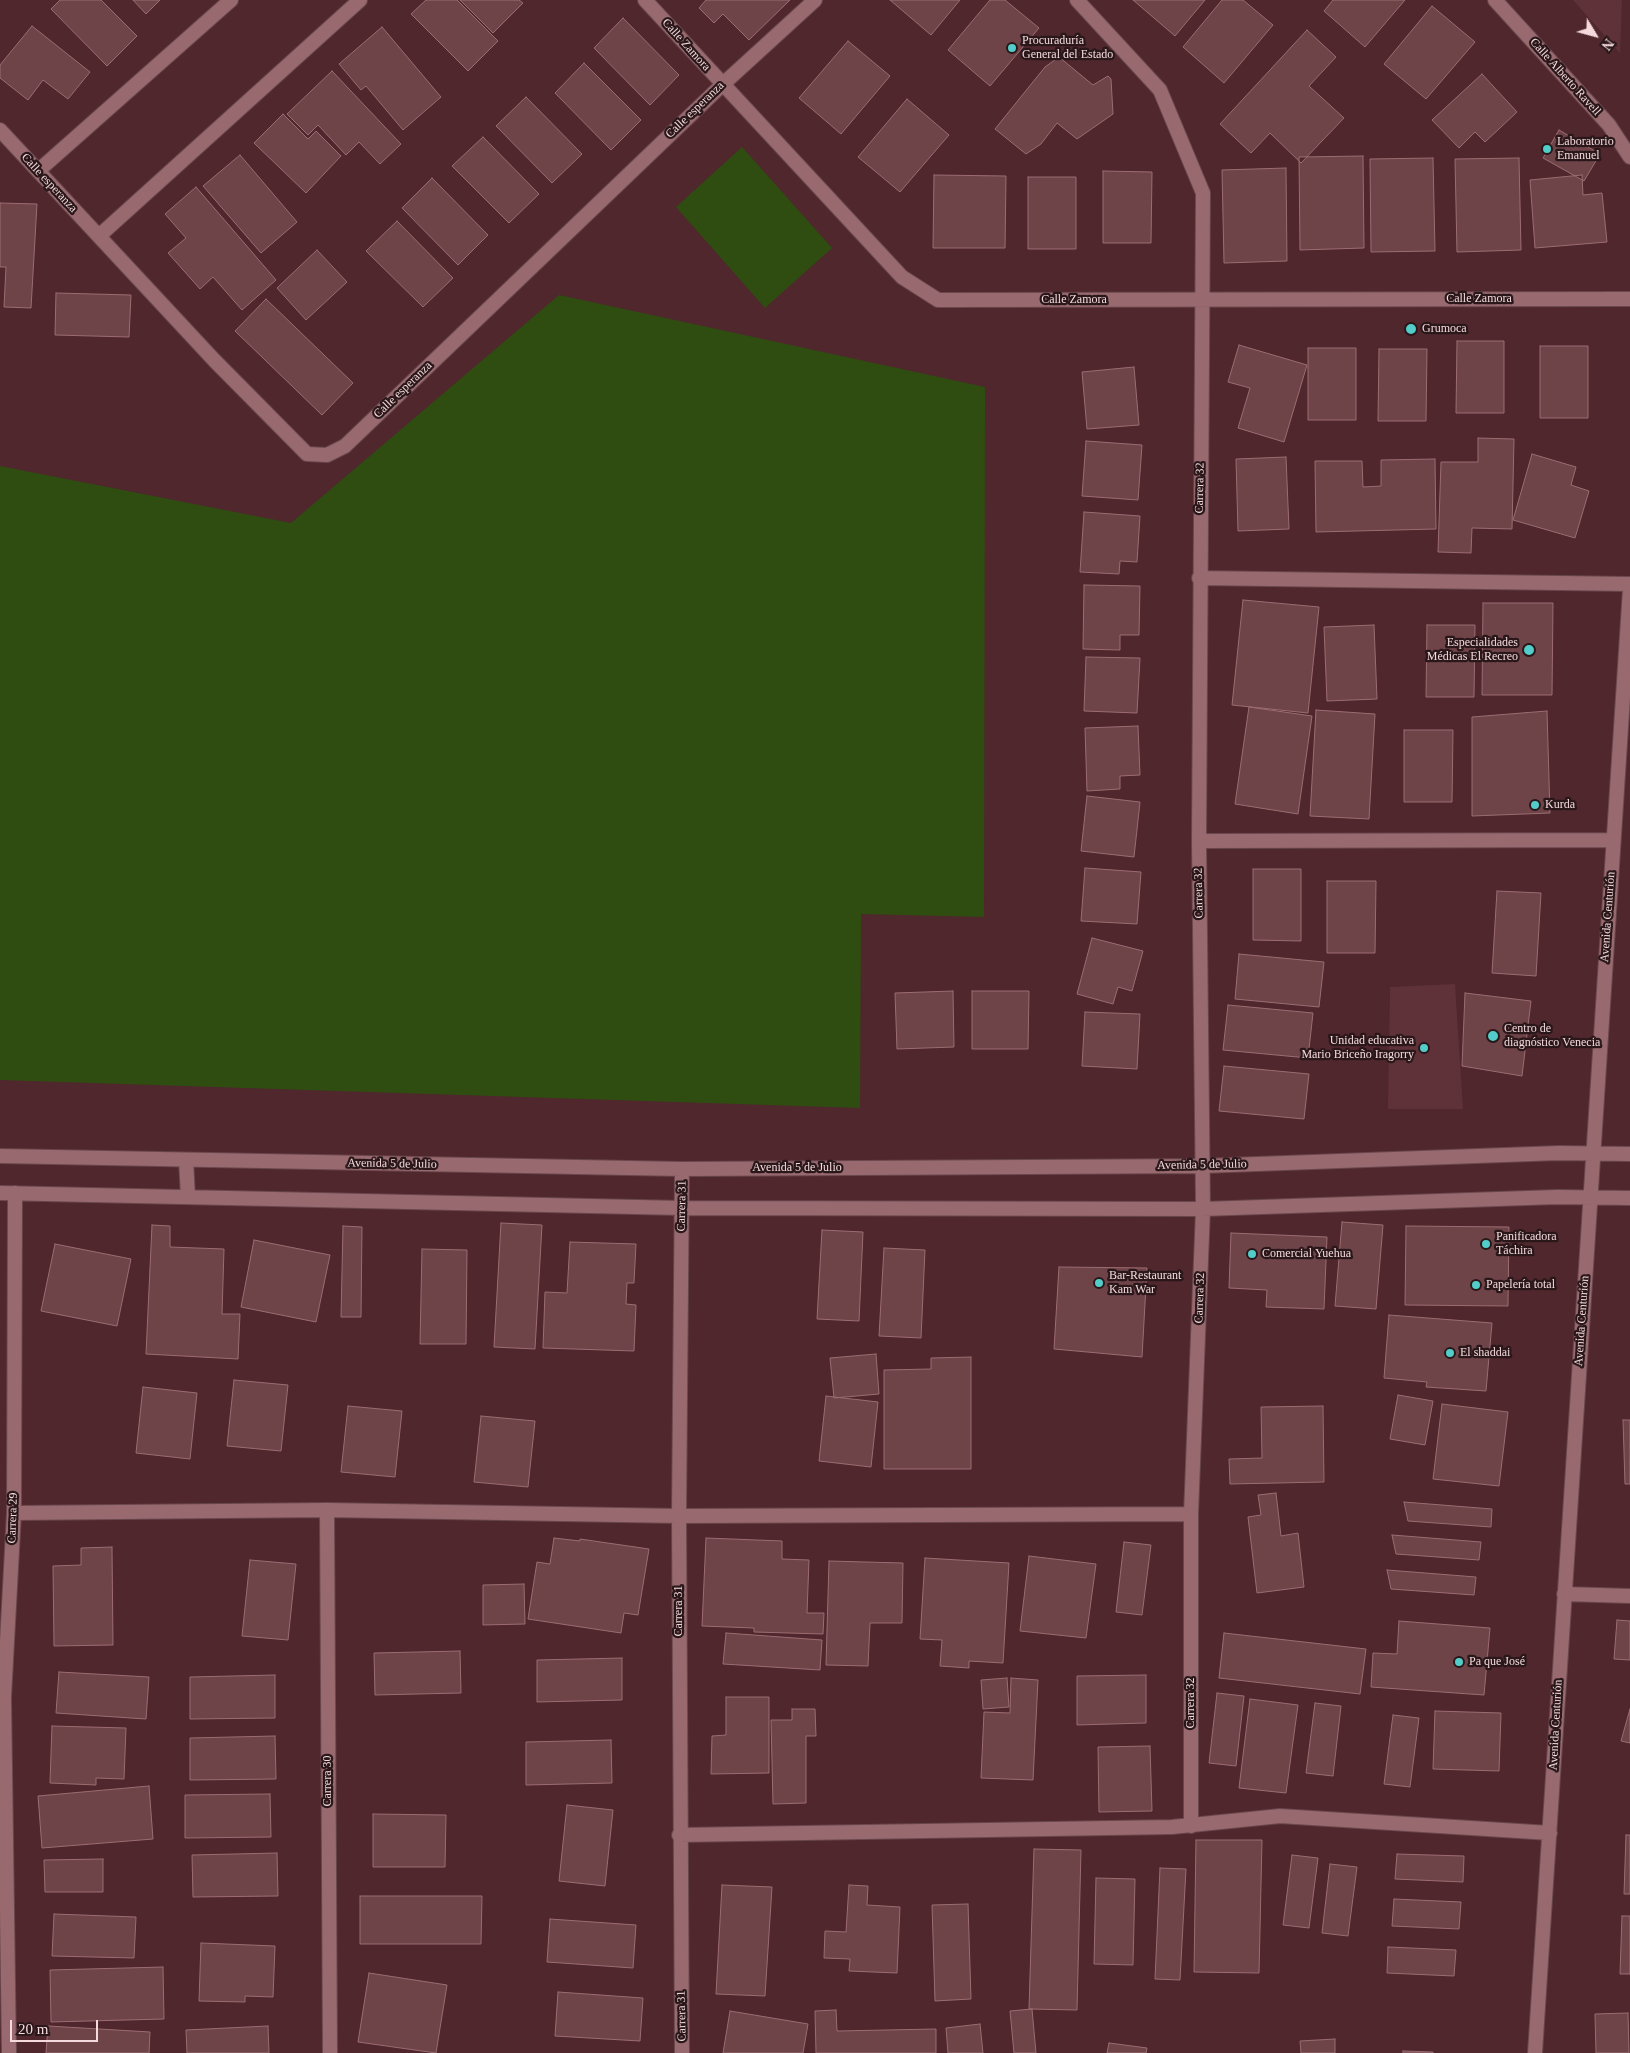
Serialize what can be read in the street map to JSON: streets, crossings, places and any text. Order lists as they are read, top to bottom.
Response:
{
  "streets": {
    "street": [
      "Calle Zamora",
      "Calle Alberto Ravell",
      "Calle esperanza",
      "Carrera 32",
      "Avenida Centurión",
      "Avenida 5 de Julio",
      "Carrera 31",
      "Carrera 29",
      "Carrera 30"
    ]
  },
  "crossings": [
    ["Calle Zamora", "Calle esperanza"],
    ["Calle Zamora", "Carrera 32"],
    ["Carrera 32", "Avenida 5 de Julio"],
    ["Avenida Centurión", "Avenida 5 de Julio"],
    ["Avenida 5 de Julio", "Carrera 31"]
  ],
  "places": [
    "Procuraduría General del Estado",
    "Laboratorio Emanuel",
    "Grumoca",
    "Especialidades Médicas El Recreo",
    "Kurda",
    "Centro de diagnóstico Venecia",
    "Unidad educativa Mario Briceño Iragorry",
    "Panificadora Táchira",
    "Comercial Yuehua",
    "Bar-Restaurant Kam War",
    "Papelería total",
    "El shaddai",
    "Pa que José"
  ],
  "scale_bar": "20 m",
  "north": "bottom right"
}
